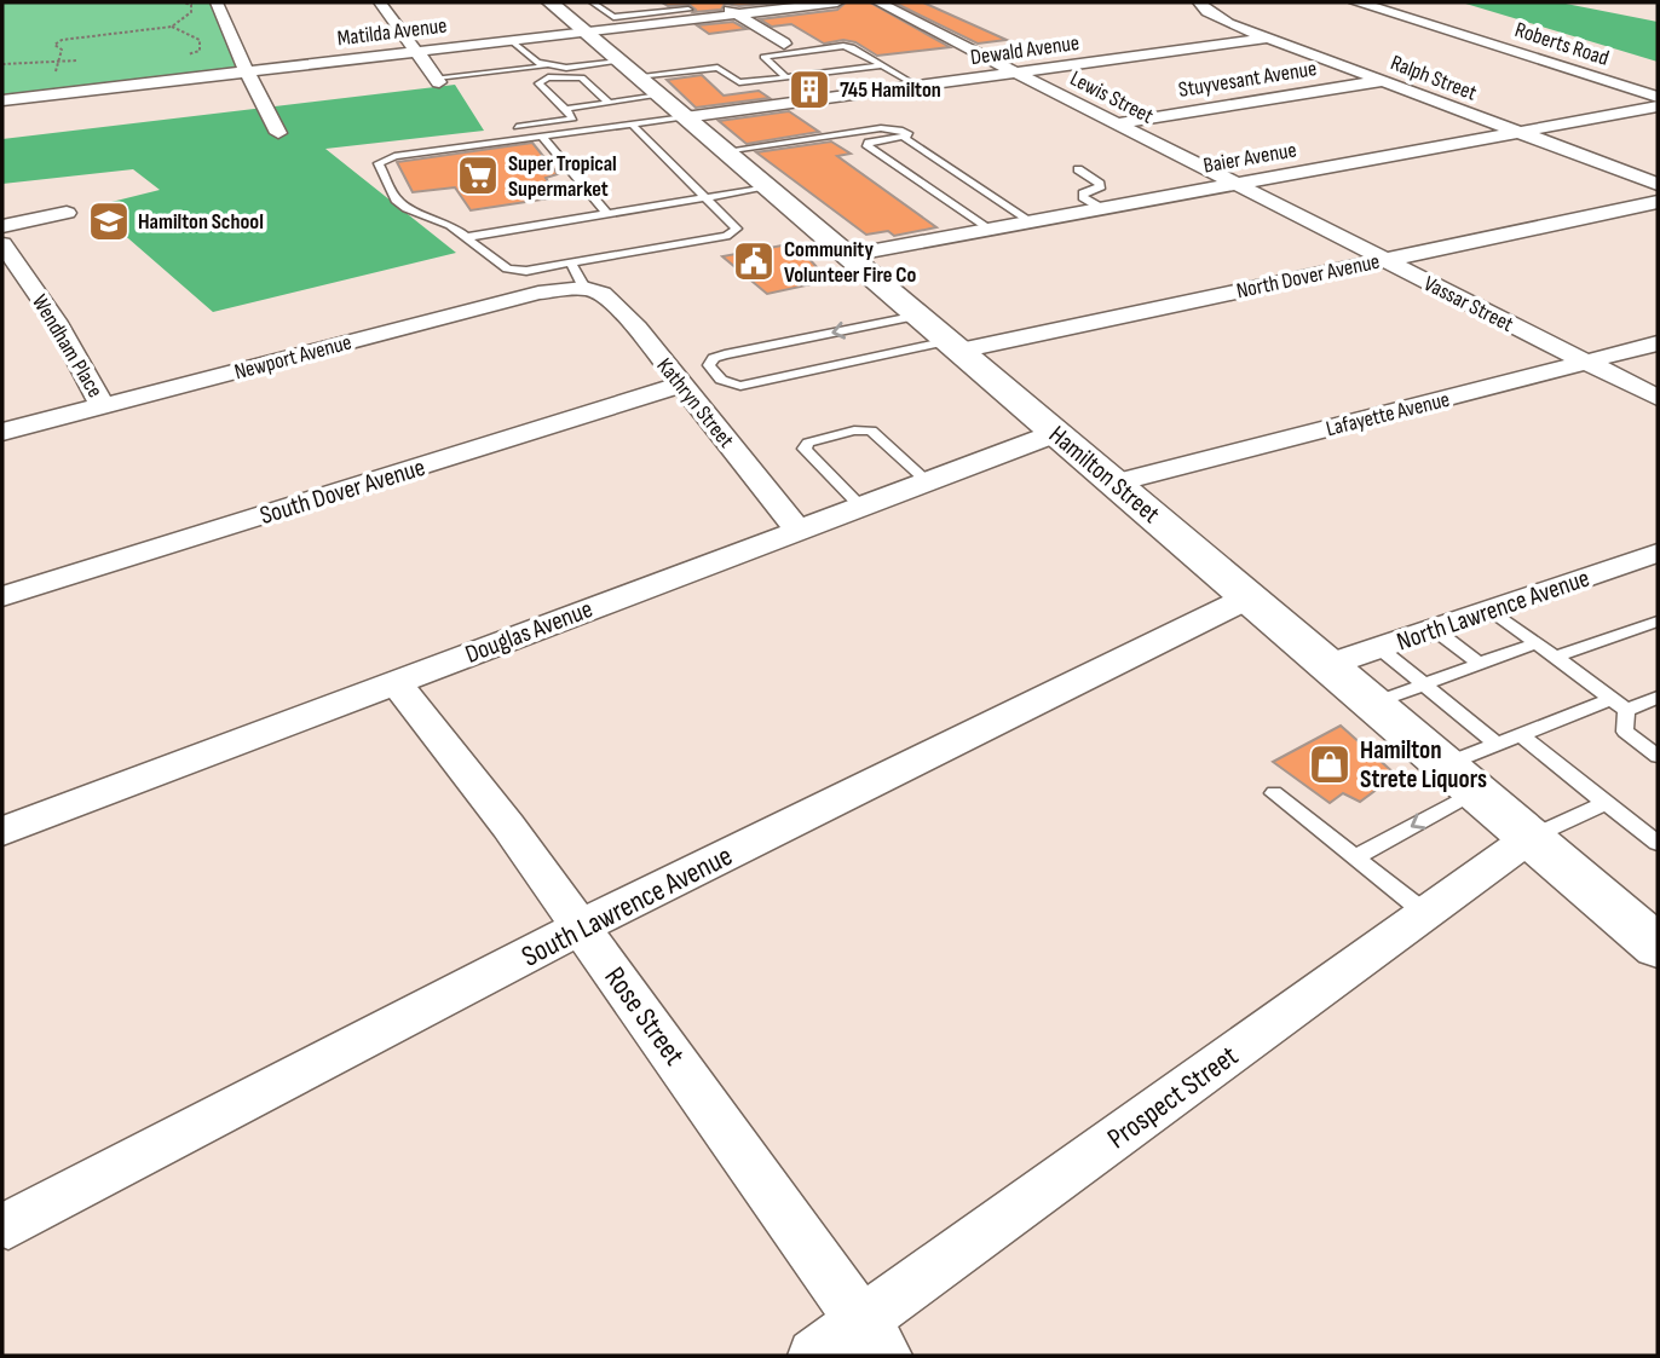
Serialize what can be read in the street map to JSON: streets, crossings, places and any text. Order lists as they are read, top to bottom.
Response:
{
  "streets": {
    "street": [
      "Matilda Avenue",
      "Roberts Road",
      "Dewald Avenue",
      "Ralph Street",
      "Stuyvesant Avenue",
      "Lewis Street",
      "Baier Avenue",
      "North Dover Avenue",
      "Vassar Street",
      "Wendham Place",
      "Newport Avenue",
      "Kathryn Street",
      "Lafayette Avenue",
      "Hamilton Street",
      "South Dover Avenue",
      "North Lawrence Avenue",
      "Douglas Avenue",
      "South Lawrence Avenue",
      "Rose Street",
      "Prospect Street"
    ]
  },
  "crossings": [
    ["Matilda Avenue", "Hamilton Street"],
    ["Dewald Avenue", "Ralph Street"],
    ["Dewald Avenue", "Lewis Street"],
    ["Dewald Avenue", "Hamilton Street"],
    ["Ralph Street", "Stuyvesant Avenue"],
    ["Ralph Street", "Baier Avenue"],
    ["Stuyvesant Avenue", "Lewis Street"],
    ["Lewis Street", "Baier Avenue"],
    ["Lewis Street", "Vassar Street"],
    ["Baier Avenue", "Vassar Street"],
    ["Baier Avenue", "Hamilton Street"],
    ["North Dover Avenue", "Vassar Street"],
    ["North Dover Avenue", "Hamilton Street"],
    ["Vassar Street", "Lafayette Avenue"],
    ["Wendham Place", "Newport Avenue"],
    ["Newport Avenue", "Kathryn Street"],
    ["Kathryn Street", "South Dover Avenue"],
    ["Kathryn Street", "Douglas Avenue"],
    ["Lafayette Avenue", "Hamilton Street"],
    ["Hamilton Street", "North Lawrence Avenue"],
    ["Hamilton Street", "Douglas Avenue"],
    ["Hamilton Street", "South Lawrence Avenue"],
    ["Hamilton Street", "Prospect Street"],
    ["Douglas Avenue", "Rose Street"],
    ["South Lawrence Avenue", "Rose Street"],
    ["Rose Street", "Prospect Street"]
  ],
  "places": {
    "building": ["745 Hamilton"],
    "supermarket": ["Super Tropical Supermarket"],
    "school or university": ["Hamilton School"],
    "public building": ["Community Volunteer Fire Co"],
    "shop": ["Hamilton Strete Liquors"]
  }
}
